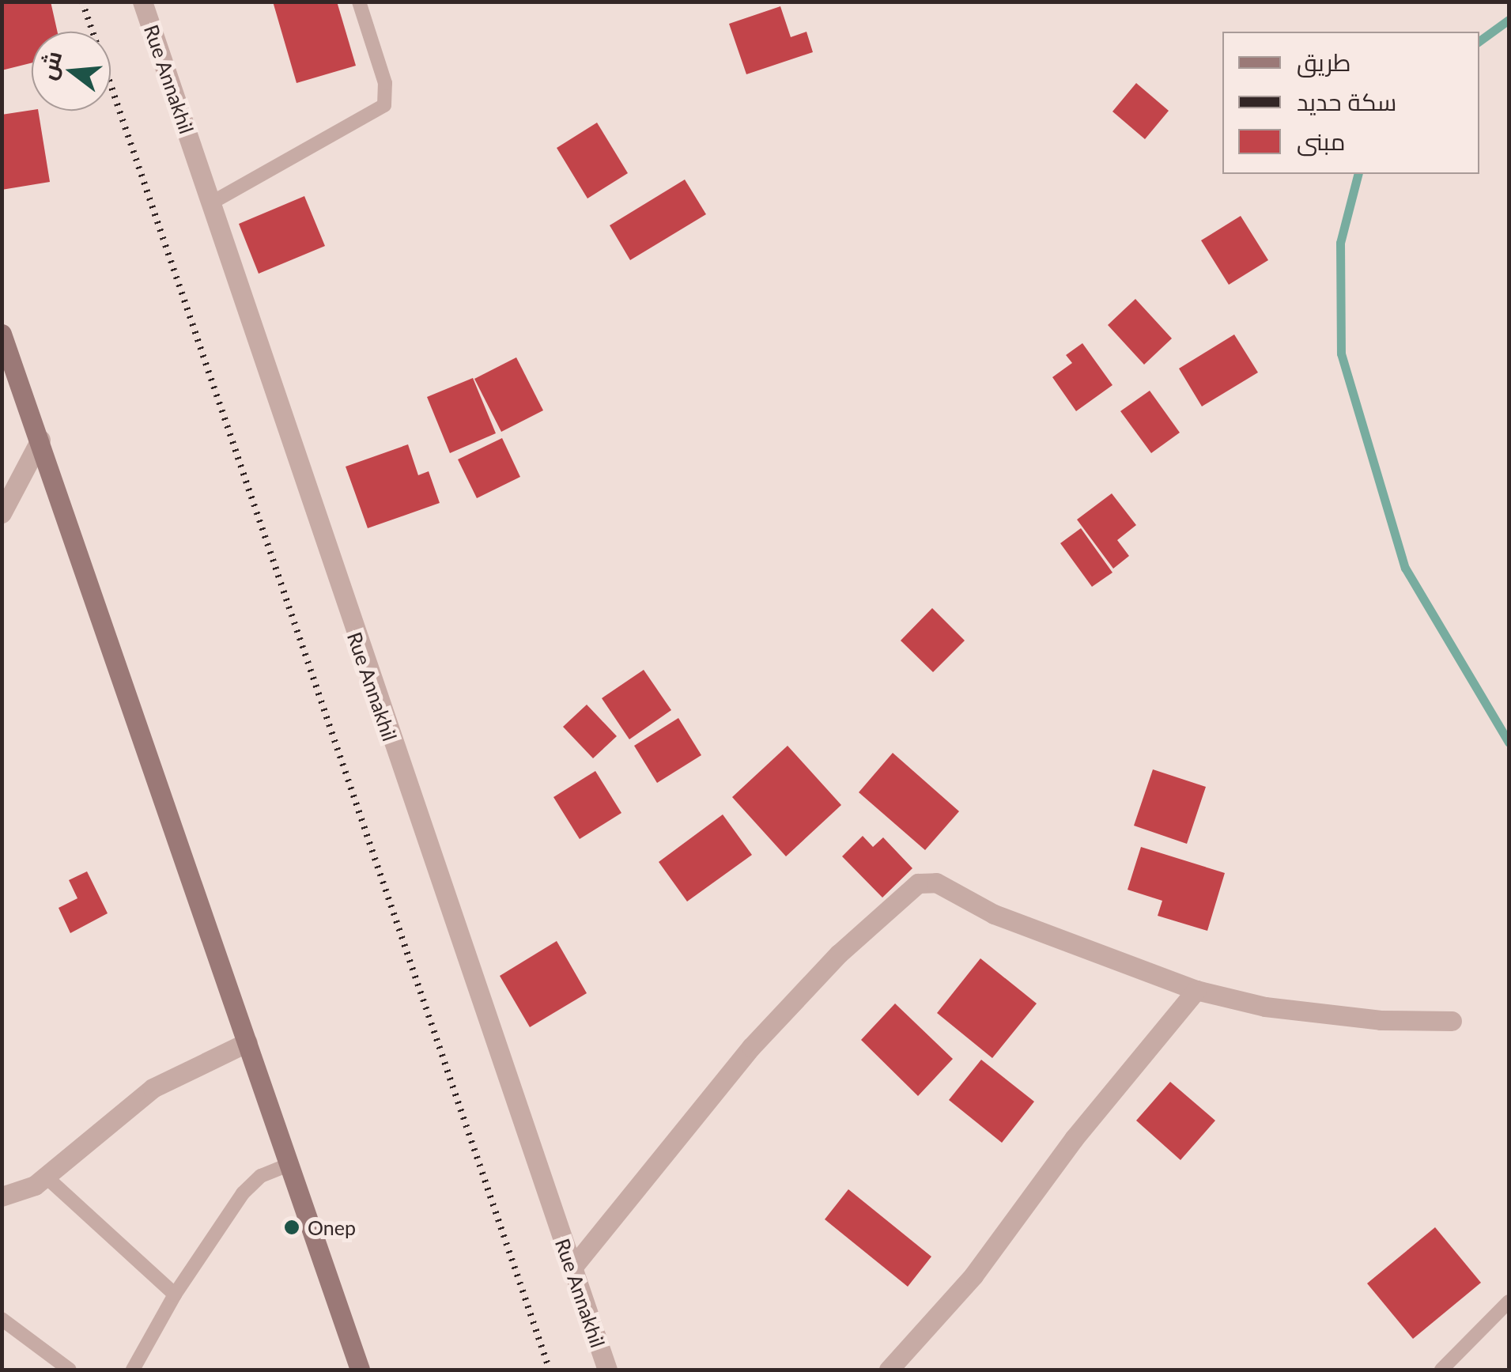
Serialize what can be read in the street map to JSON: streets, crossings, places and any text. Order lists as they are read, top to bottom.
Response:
{
  "streets": {
    "street": ["Rue Annakhil"]
  },
  "places": ["Onep"],
  "legend": ["طريق", "سكة حديد", "مبنى"],
  "north": "left"
}
